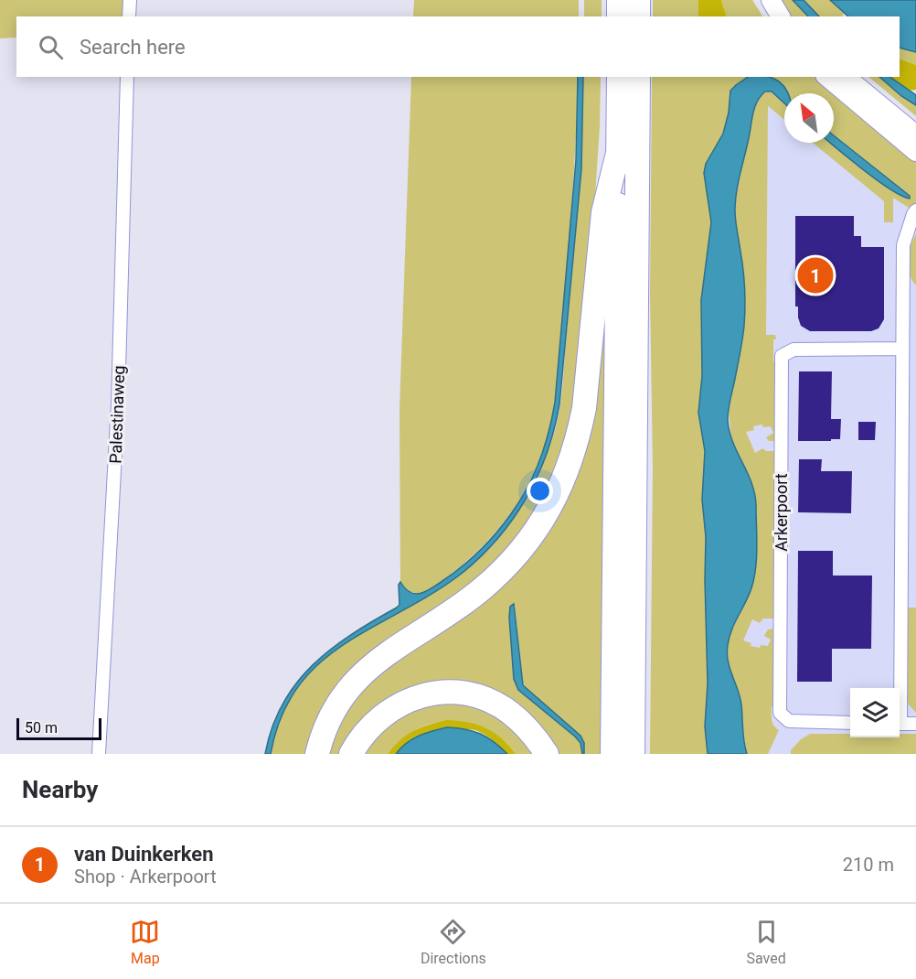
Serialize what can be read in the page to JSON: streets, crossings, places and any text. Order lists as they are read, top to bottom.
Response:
{
  "streets": {
    "street": ["Palestinaweg", "Arkerpoort"]
  },
  "scale_bar": "50 m",
  "north": "top left",
  "page": {
    "search": "Search here",
    "pins": "1",
    "scale": "50 m",
    "heading": "Nearby",
    "list": [
      {
        "mark": "1",
        "name": "van Duinkerken",
        "note": "Shop · Arkerpoort",
        "value": "210 m"
      }
    ],
    "nav": ["Map", "Directions", "Saved"]
  }
}
